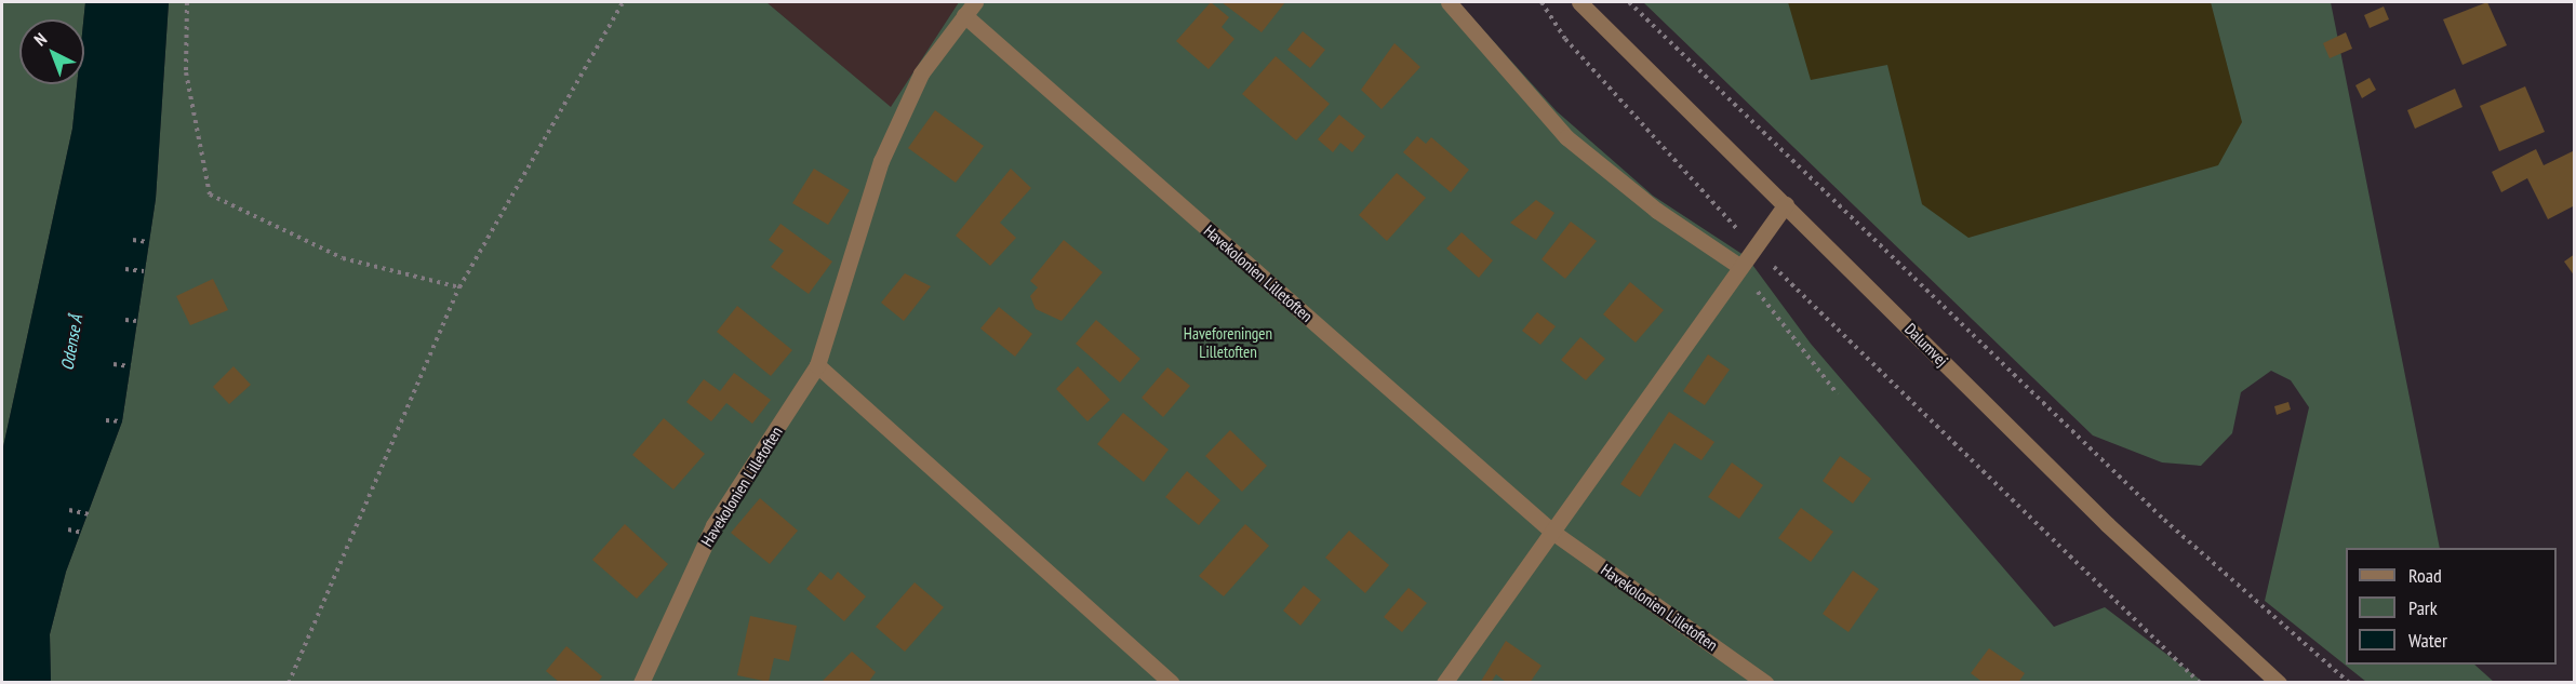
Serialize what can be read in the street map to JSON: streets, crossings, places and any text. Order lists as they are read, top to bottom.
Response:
{
  "streets": {
    "street": ["Havekolonien Lilletoften", "Dalumvej"]
  },
  "water": ["Odense Å"],
  "parks": ["Haveforeningen Lilletoften"],
  "legend": ["Road", "Park", "Water"],
  "north": "top left"
}
